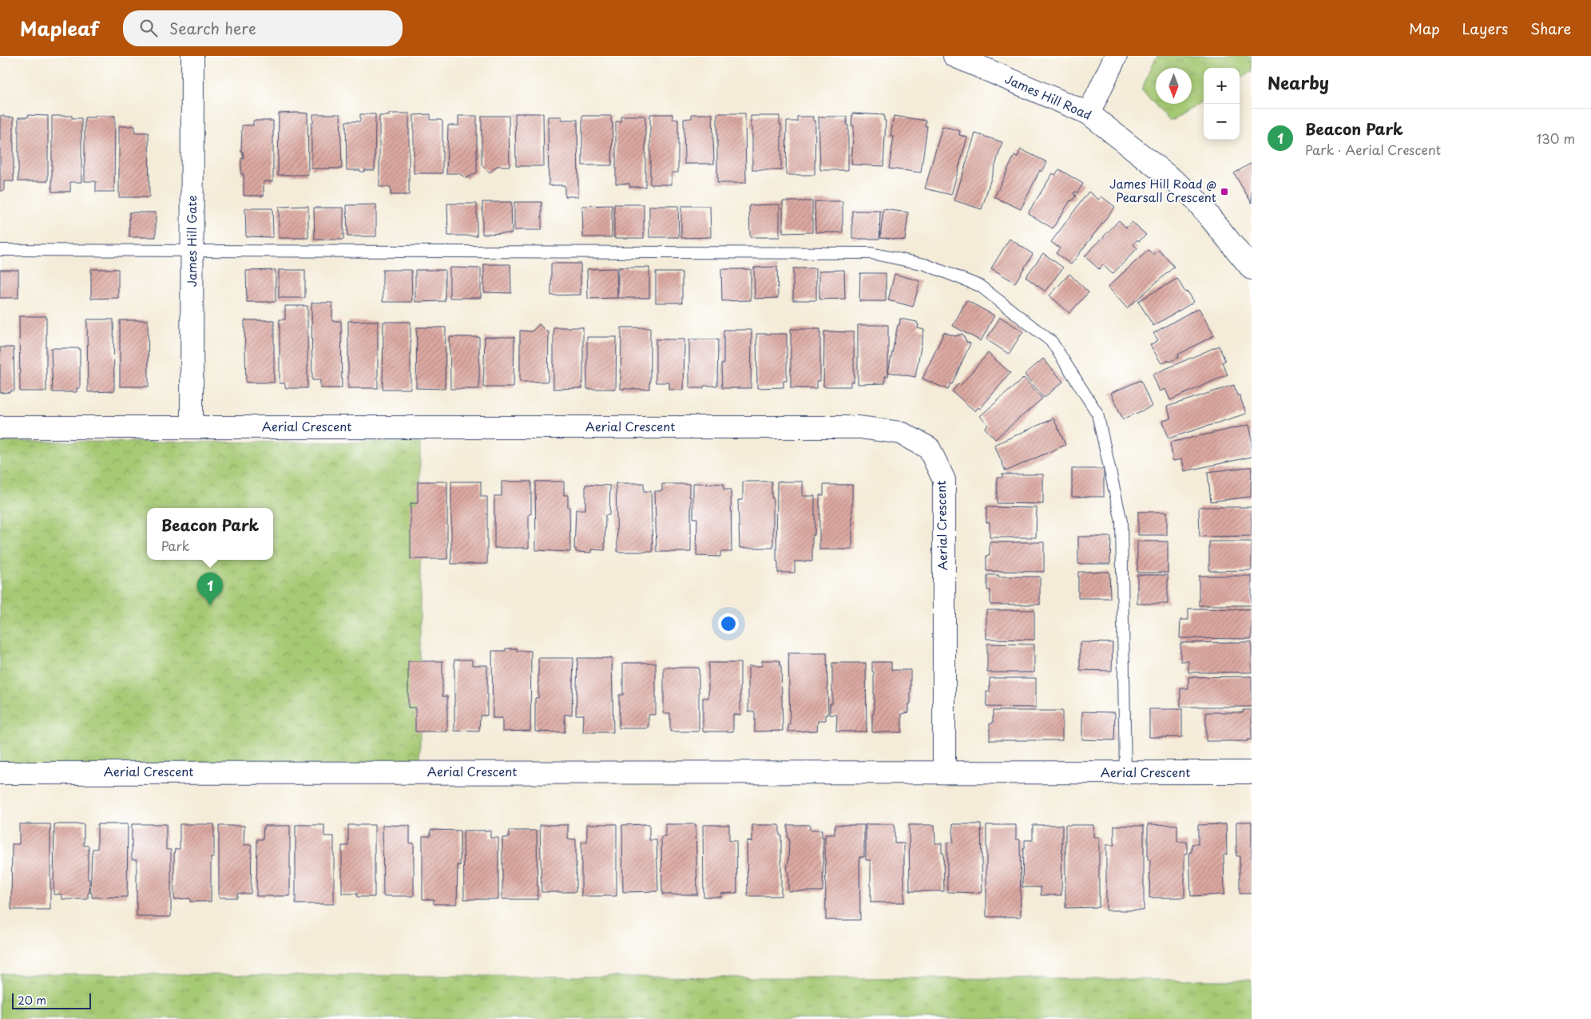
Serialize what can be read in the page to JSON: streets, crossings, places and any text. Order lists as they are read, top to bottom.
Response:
{
  "streets": {
    "street": ["James Hill Road", "James Hill Gate", "Aerial Crescent"]
  },
  "crossings": [
    ["James Hill Gate", "Aerial Crescent"]
  ],
  "places": {
    "transit": ["James Hill Road @ Pearsall Crescent"]
  },
  "scale_bar": "20 m",
  "north": "bottom",
  "page": {
    "header": "Mapleaf",
    "search": "Search here",
    "nav": ["Map", "Layers", "Share"],
    "heading": "Nearby",
    "map_buttons": ["+", "−"],
    "list": [
      {
        "mark": "1",
        "name": "Beacon Park",
        "note": "Park · Aerial Crescent",
        "value": "130 m"
      }
    ],
    "popup": ["Beacon Park", "Park"],
    "pins": "1",
    "scale": "20 m"
  }
}
